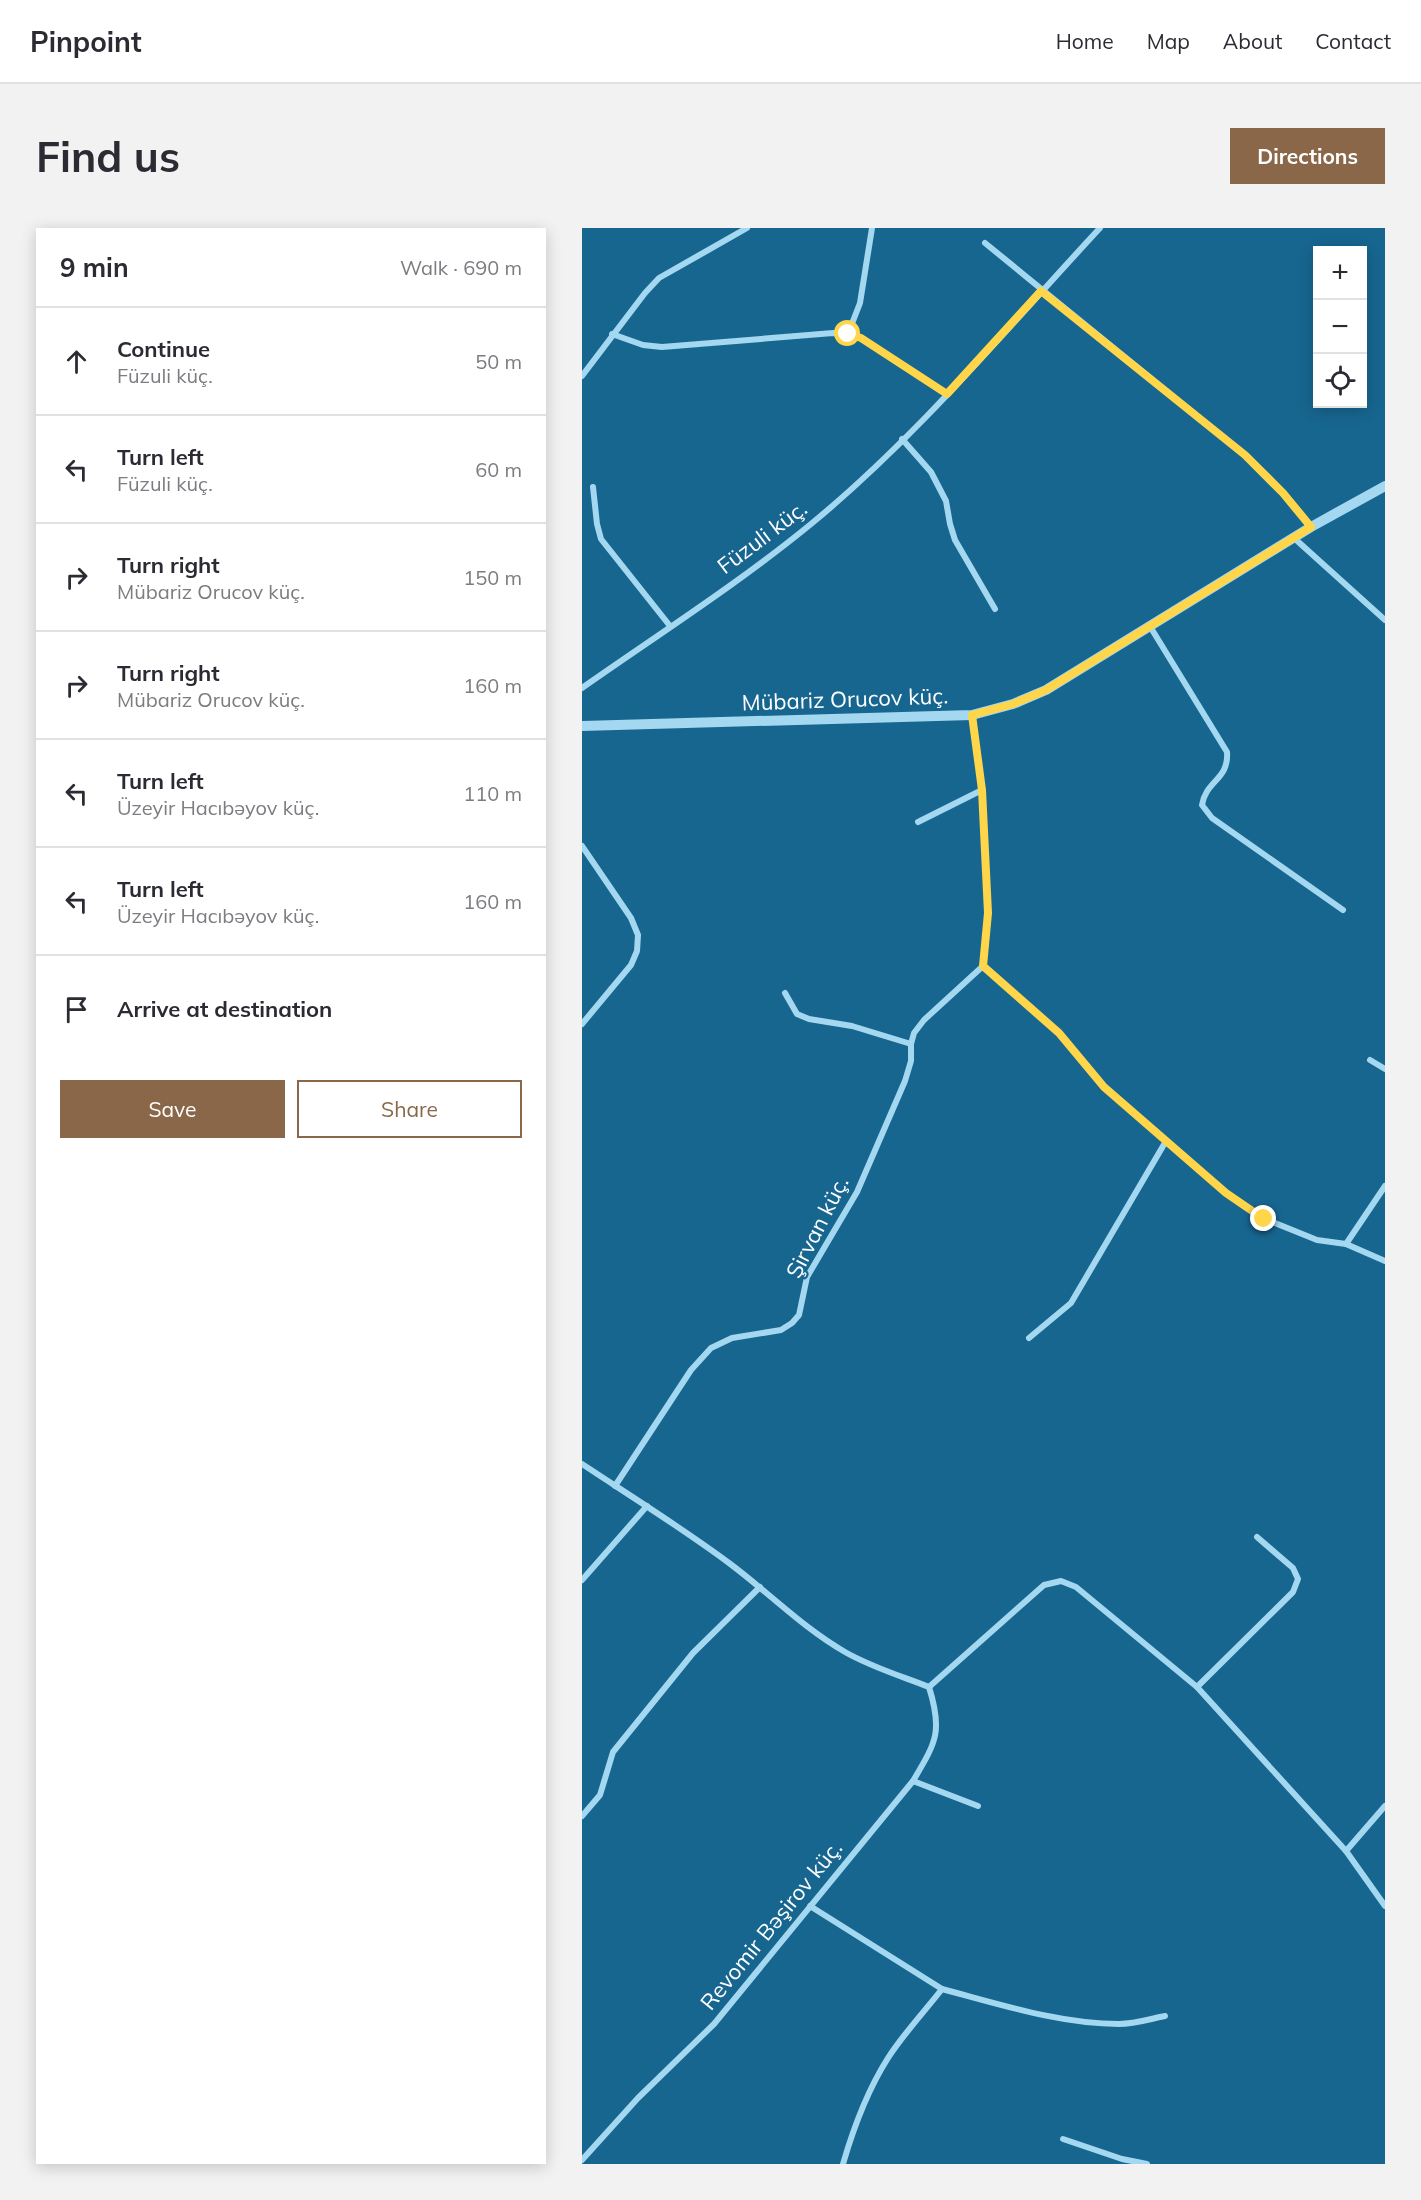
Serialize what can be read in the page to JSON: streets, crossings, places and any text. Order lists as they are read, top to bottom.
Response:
{
  "streets": {
    "street": [
      "Füzuli küç.",
      "Mübariz Orucov küç.",
      "Şirvan küç.",
      "Revomir Bəşirov küç."
    ]
  },
  "page": {
    "header": "Pinpoint",
    "nav": [
      "Home",
      "Map",
      "About",
      "Contact"
    ],
    "buttons": [
      "Directions",
      ["Save", "Share"]
    ],
    "title": "Find us",
    "heading": ["9 min", "Walk · 690 m"],
    "map_buttons": ["+", "−"],
    "list": [
      ["Continue", "Füzuli küç.", "50 m"],
      ["Turn left", "Füzuli küç.", "60 m"],
      ["Turn right", "Mübariz Orucov küç.", "150 m"],
      ["Turn right", "Mübariz Orucov küç.", "160 m"],
      ["Turn left", "Üzeyir Hacıbəyov küç.", "110 m"],
      ["Turn left", "Üzeyir Hacıbəyov küç.", "160 m"],
      "Arrive at destination"
    ]
  }
}
